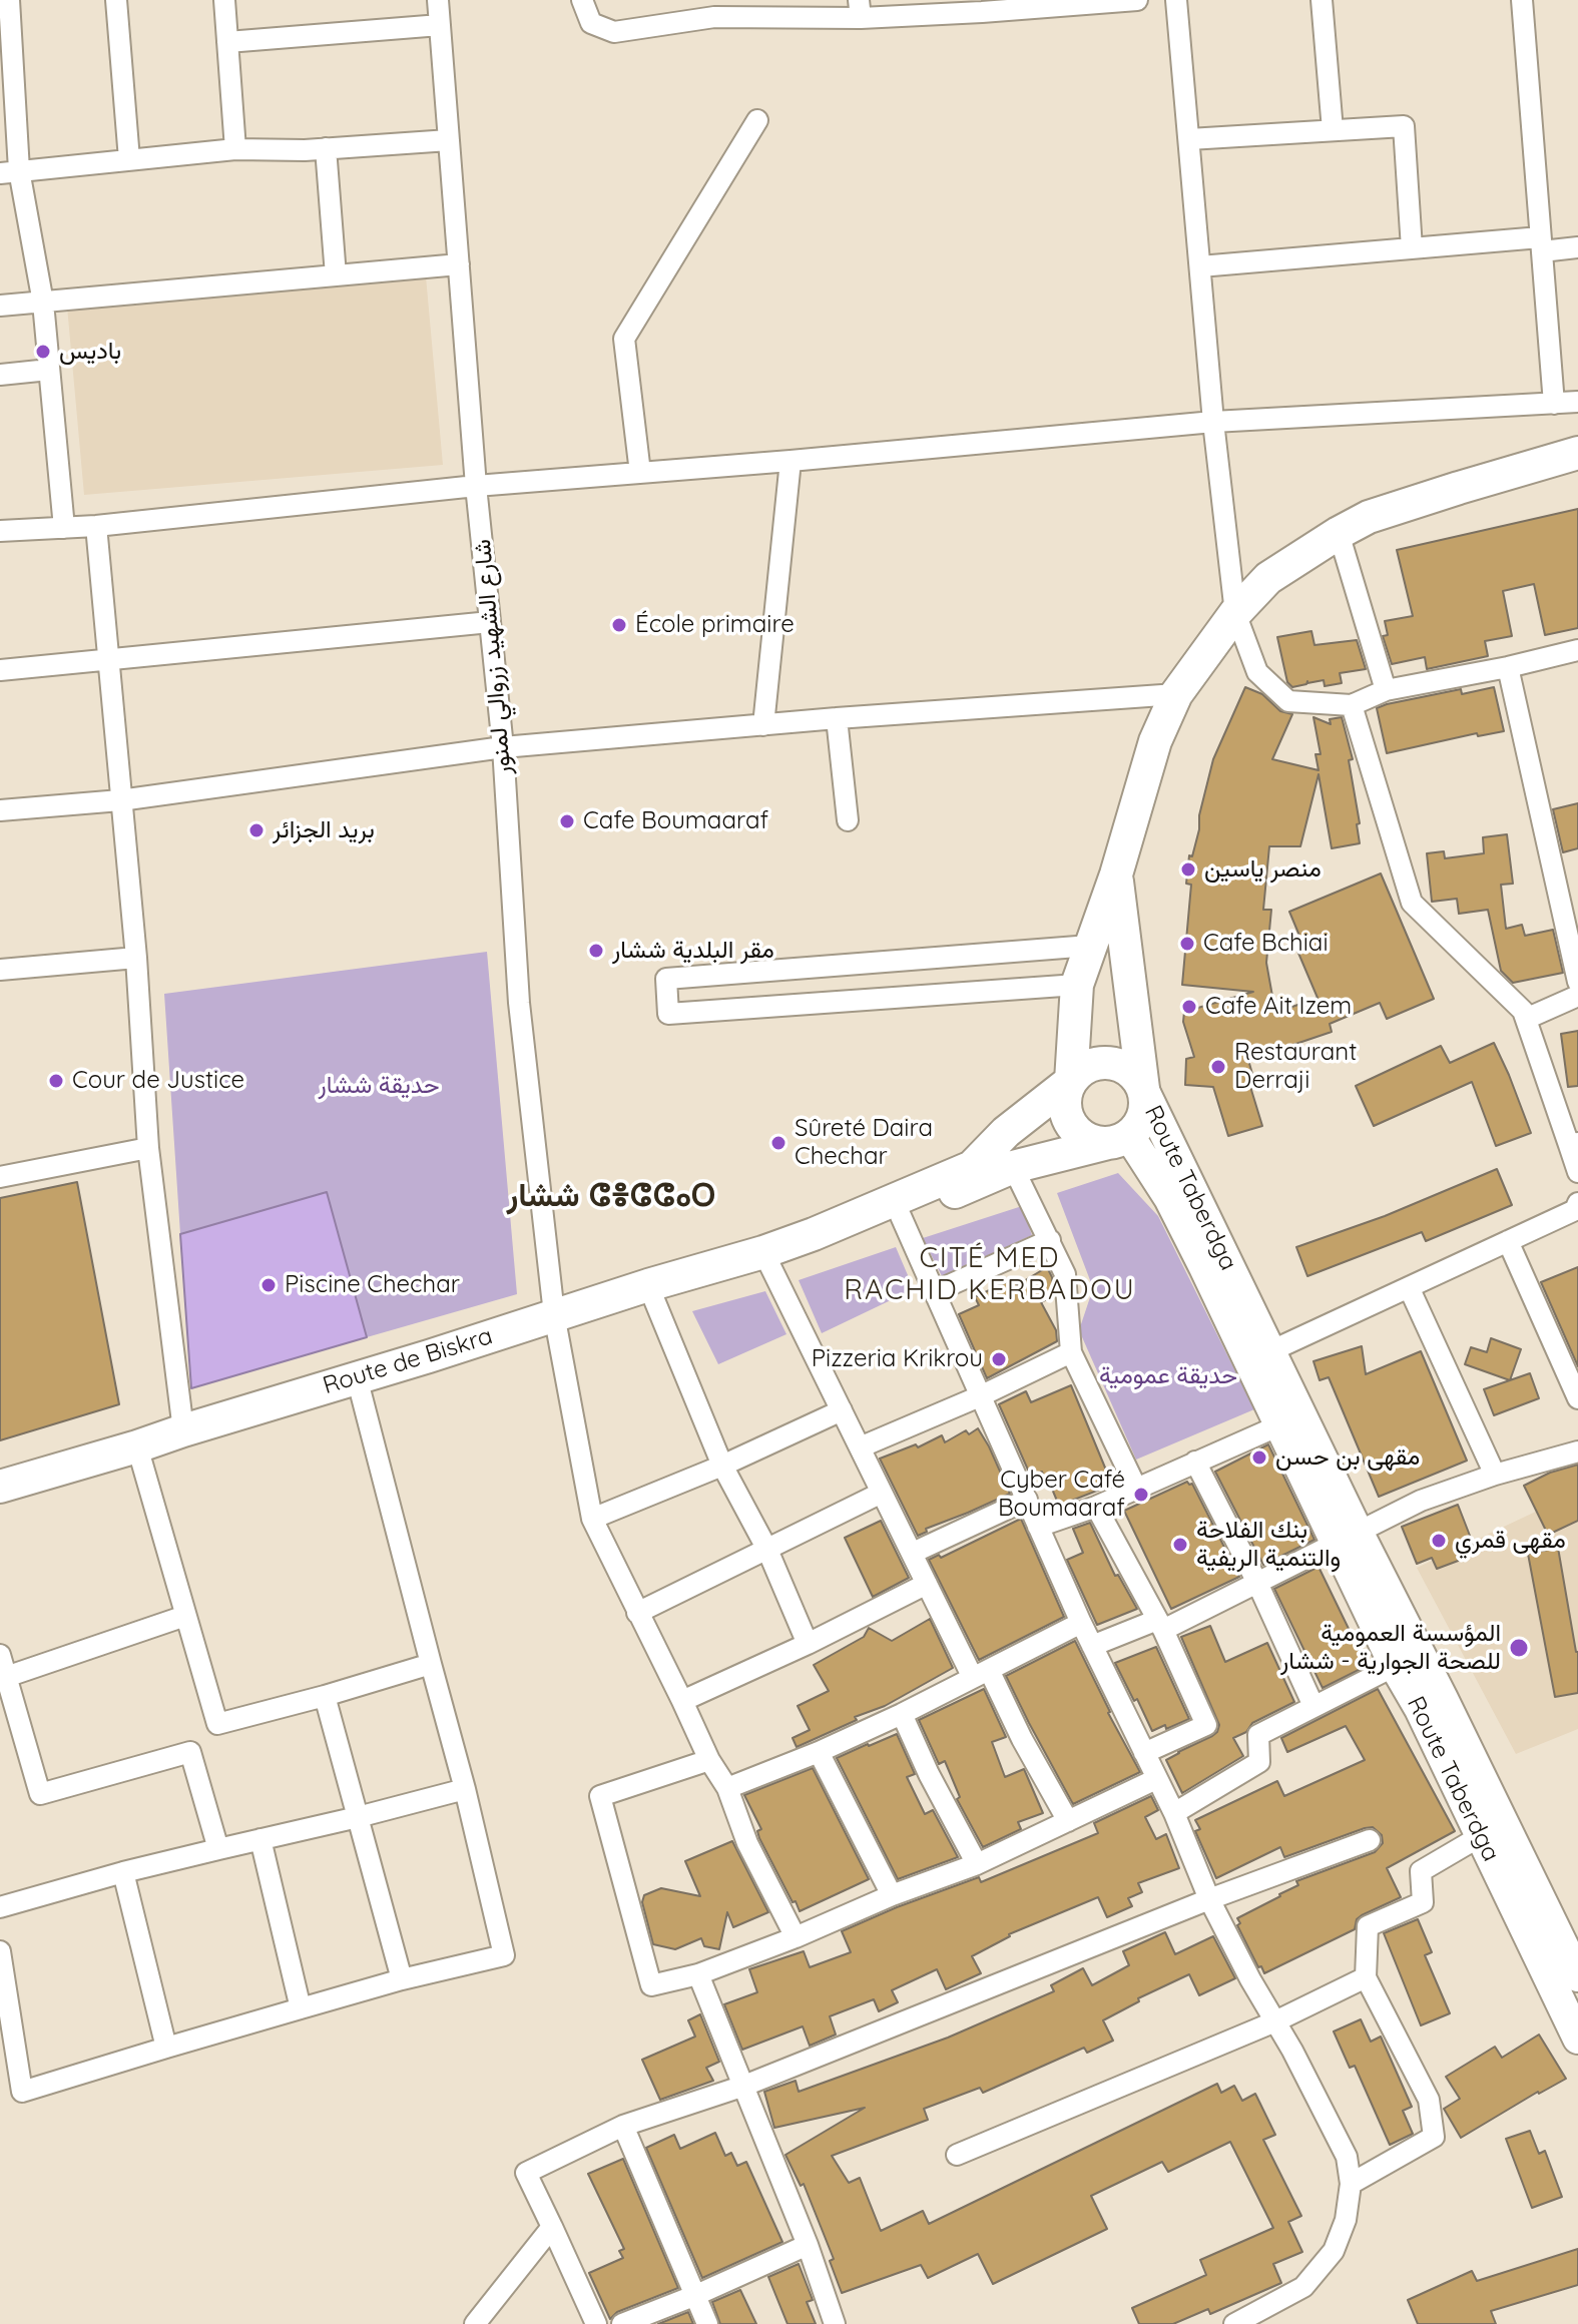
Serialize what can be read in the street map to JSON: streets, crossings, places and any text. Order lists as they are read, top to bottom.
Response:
{
  "streets": {
    "main road": ["Route Taberdga", "Route de Biskra"],
    "street": ["شارع الشهيد زروالي لمنور"]
  },
  "crossings": [
    ["شارع الشهيد زروالي لمنور", "Route de Biskra"]
  ],
  "districts": ["ششار ⵛⴻⵛⵛⴰⵔ", "CITÉ MED RACHID KERBADOU"],
  "parks": ["حديقة ششار", "حديقة عمومية"],
  "places": [
    "باديس",
    "École primaire",
    "Cafe Boumaaraf",
    "بريد الجزائر",
    "منصر ياسين",
    "Cafe Bchiai",
    "مقر البلدية ششار",
    "Cafe Ait Izem",
    "Restaurant Derraji",
    "Cour de Justice",
    "Sûreté Daira Chechar",
    "Piscine Chechar",
    "Pizzeria Krikrou",
    "مقهى بن حسن",
    "Cyber Café Boumaaraf",
    "مقهى قمري",
    "بنك الفلاحة والتنمية الريفية",
    "المؤسسة العمومية للصحة الجوارية - ششار"
  ]
}
